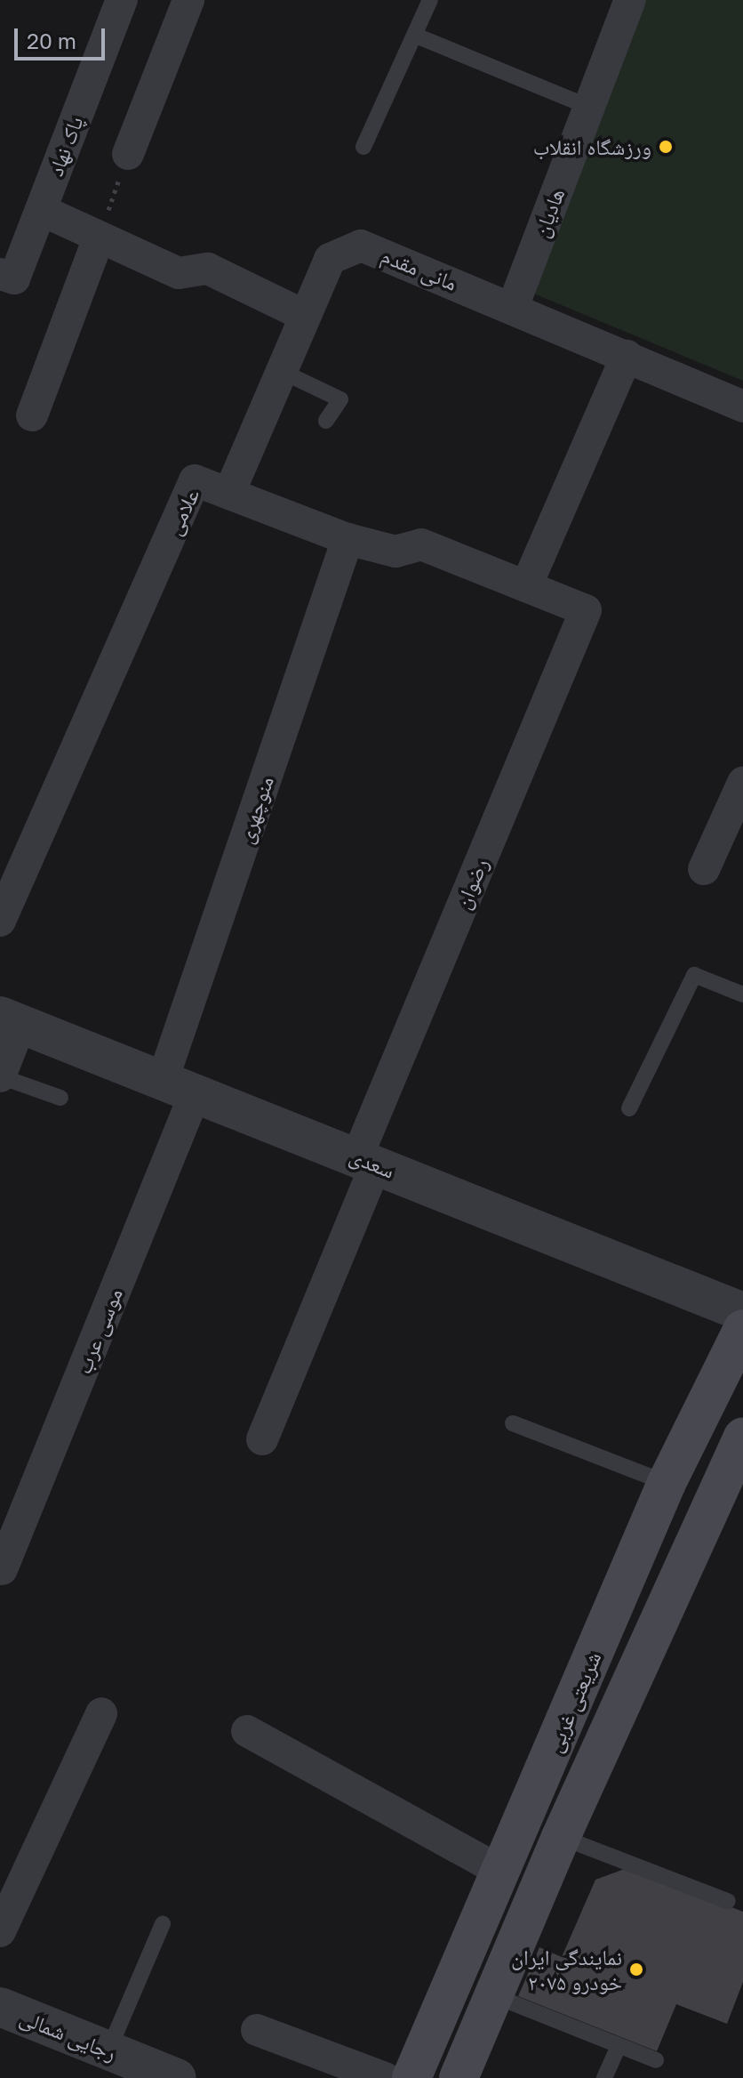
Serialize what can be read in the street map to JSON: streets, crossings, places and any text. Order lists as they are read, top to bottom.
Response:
{
  "streets": {
    "main road": ["شریعتی غربی"],
    "street": [
      "پاک نهاد",
      "هادیان",
      "مانی مقدم",
      "علامی",
      "منوچهری",
      "رضوان",
      "سعدی",
      "موسی عرب",
      "رجایی شمالی"
    ]
  },
  "crossings": [
    ["هادیان", "مانی مقدم"],
    ["مانی مقدم", "علامی"],
    ["علامی", "منوچهری"],
    ["علامی", "رضوان"],
    ["منوچهری", "سعدی"],
    ["منوچهری", "موسی عرب"],
    ["رضوان", "سعدی"],
    ["سعدی", "موسی عرب"]
  ],
  "places": ["ورزشگاه انقلاب", "نمایندگی ایران خودرو ۲۰۷۵"],
  "scale_bar": "20 m"
}
